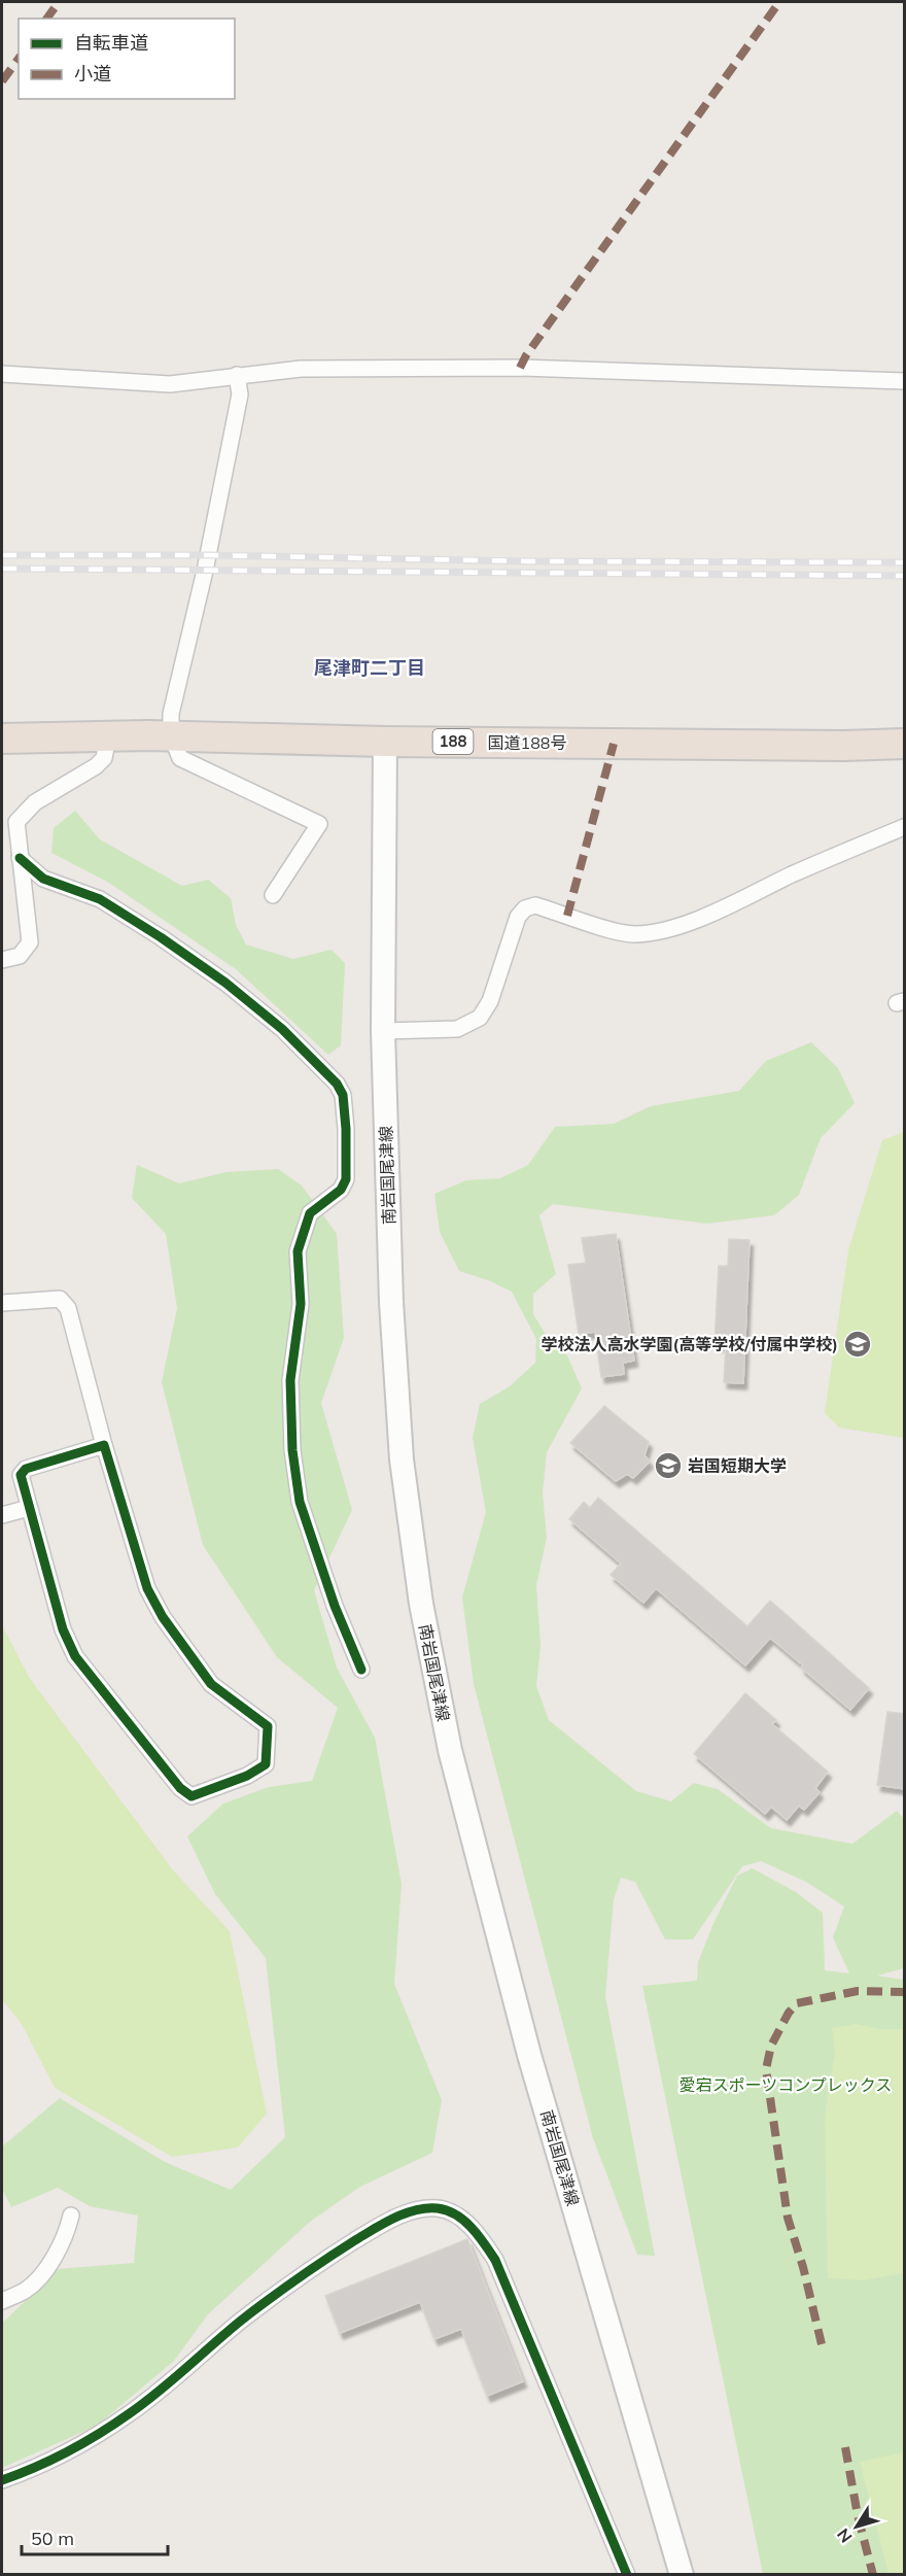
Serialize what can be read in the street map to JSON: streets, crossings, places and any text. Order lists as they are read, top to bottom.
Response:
{
  "streets": {
    "highway": ["188", "国道188号"],
    "main road": ["南岩国尾津線"]
  },
  "crossings": [
    ["国道188号", "南岩国尾津線"]
  ],
  "districts": ["尾津町二丁目"],
  "parks": ["愛宕スポーツコンプレックス"],
  "places": {
    "school or university": ["学校法人高水学園(高等学校/付属中学校)", "岩国短期大学"]
  },
  "legend": ["自転車道", "小道"],
  "scale_bar": "50 m",
  "north": "bottom left"
}
